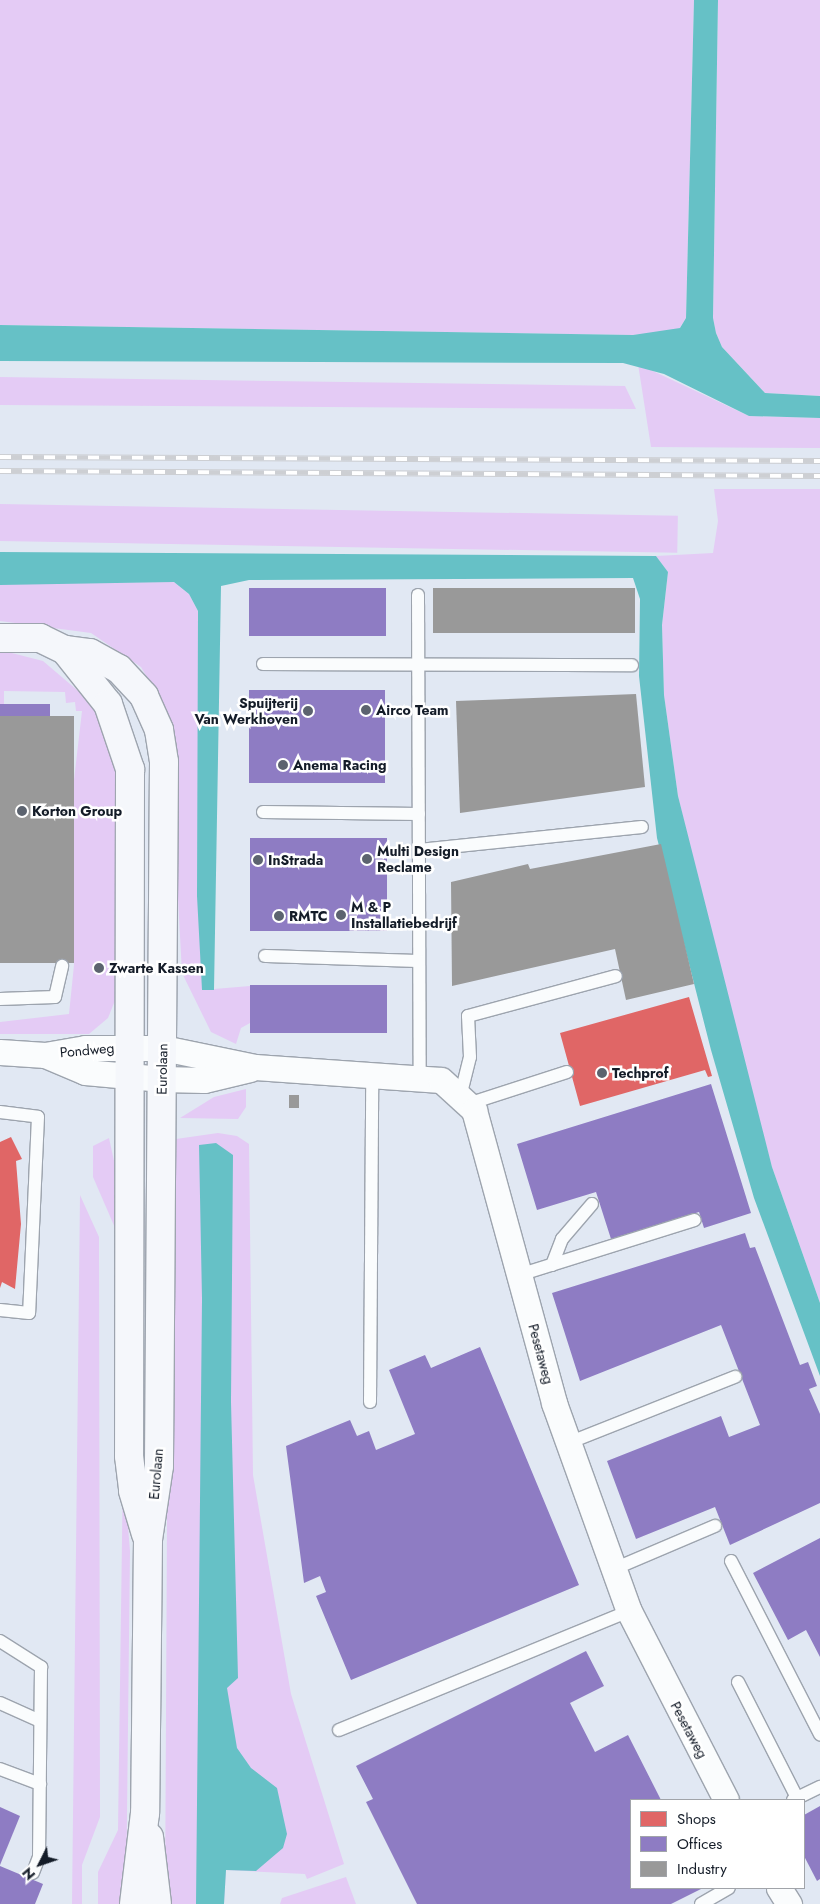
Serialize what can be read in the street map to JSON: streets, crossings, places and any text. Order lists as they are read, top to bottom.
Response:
{
  "streets": {
    "main road": ["Eurolaan"],
    "street": ["Pondweg", "Pesetaweg"]
  },
  "crossings": [
    ["Pondweg", "Eurolaan"],
    ["Pondweg", "Pesetaweg"],
    ["Eurolaan", "Pesetaweg"]
  ],
  "places": [
    "Airco Team",
    "Spuijterij Van Werkhoven",
    "Anema Racing",
    "Korton Group",
    "Multi Design Reclame",
    "InStrada",
    "M & P Installatiebedrijf",
    "RMTC",
    "Zwarte Kassen",
    "Techprof"
  ],
  "legend": ["Shops", "Offices", "Industry"],
  "north": "bottom left"
}
